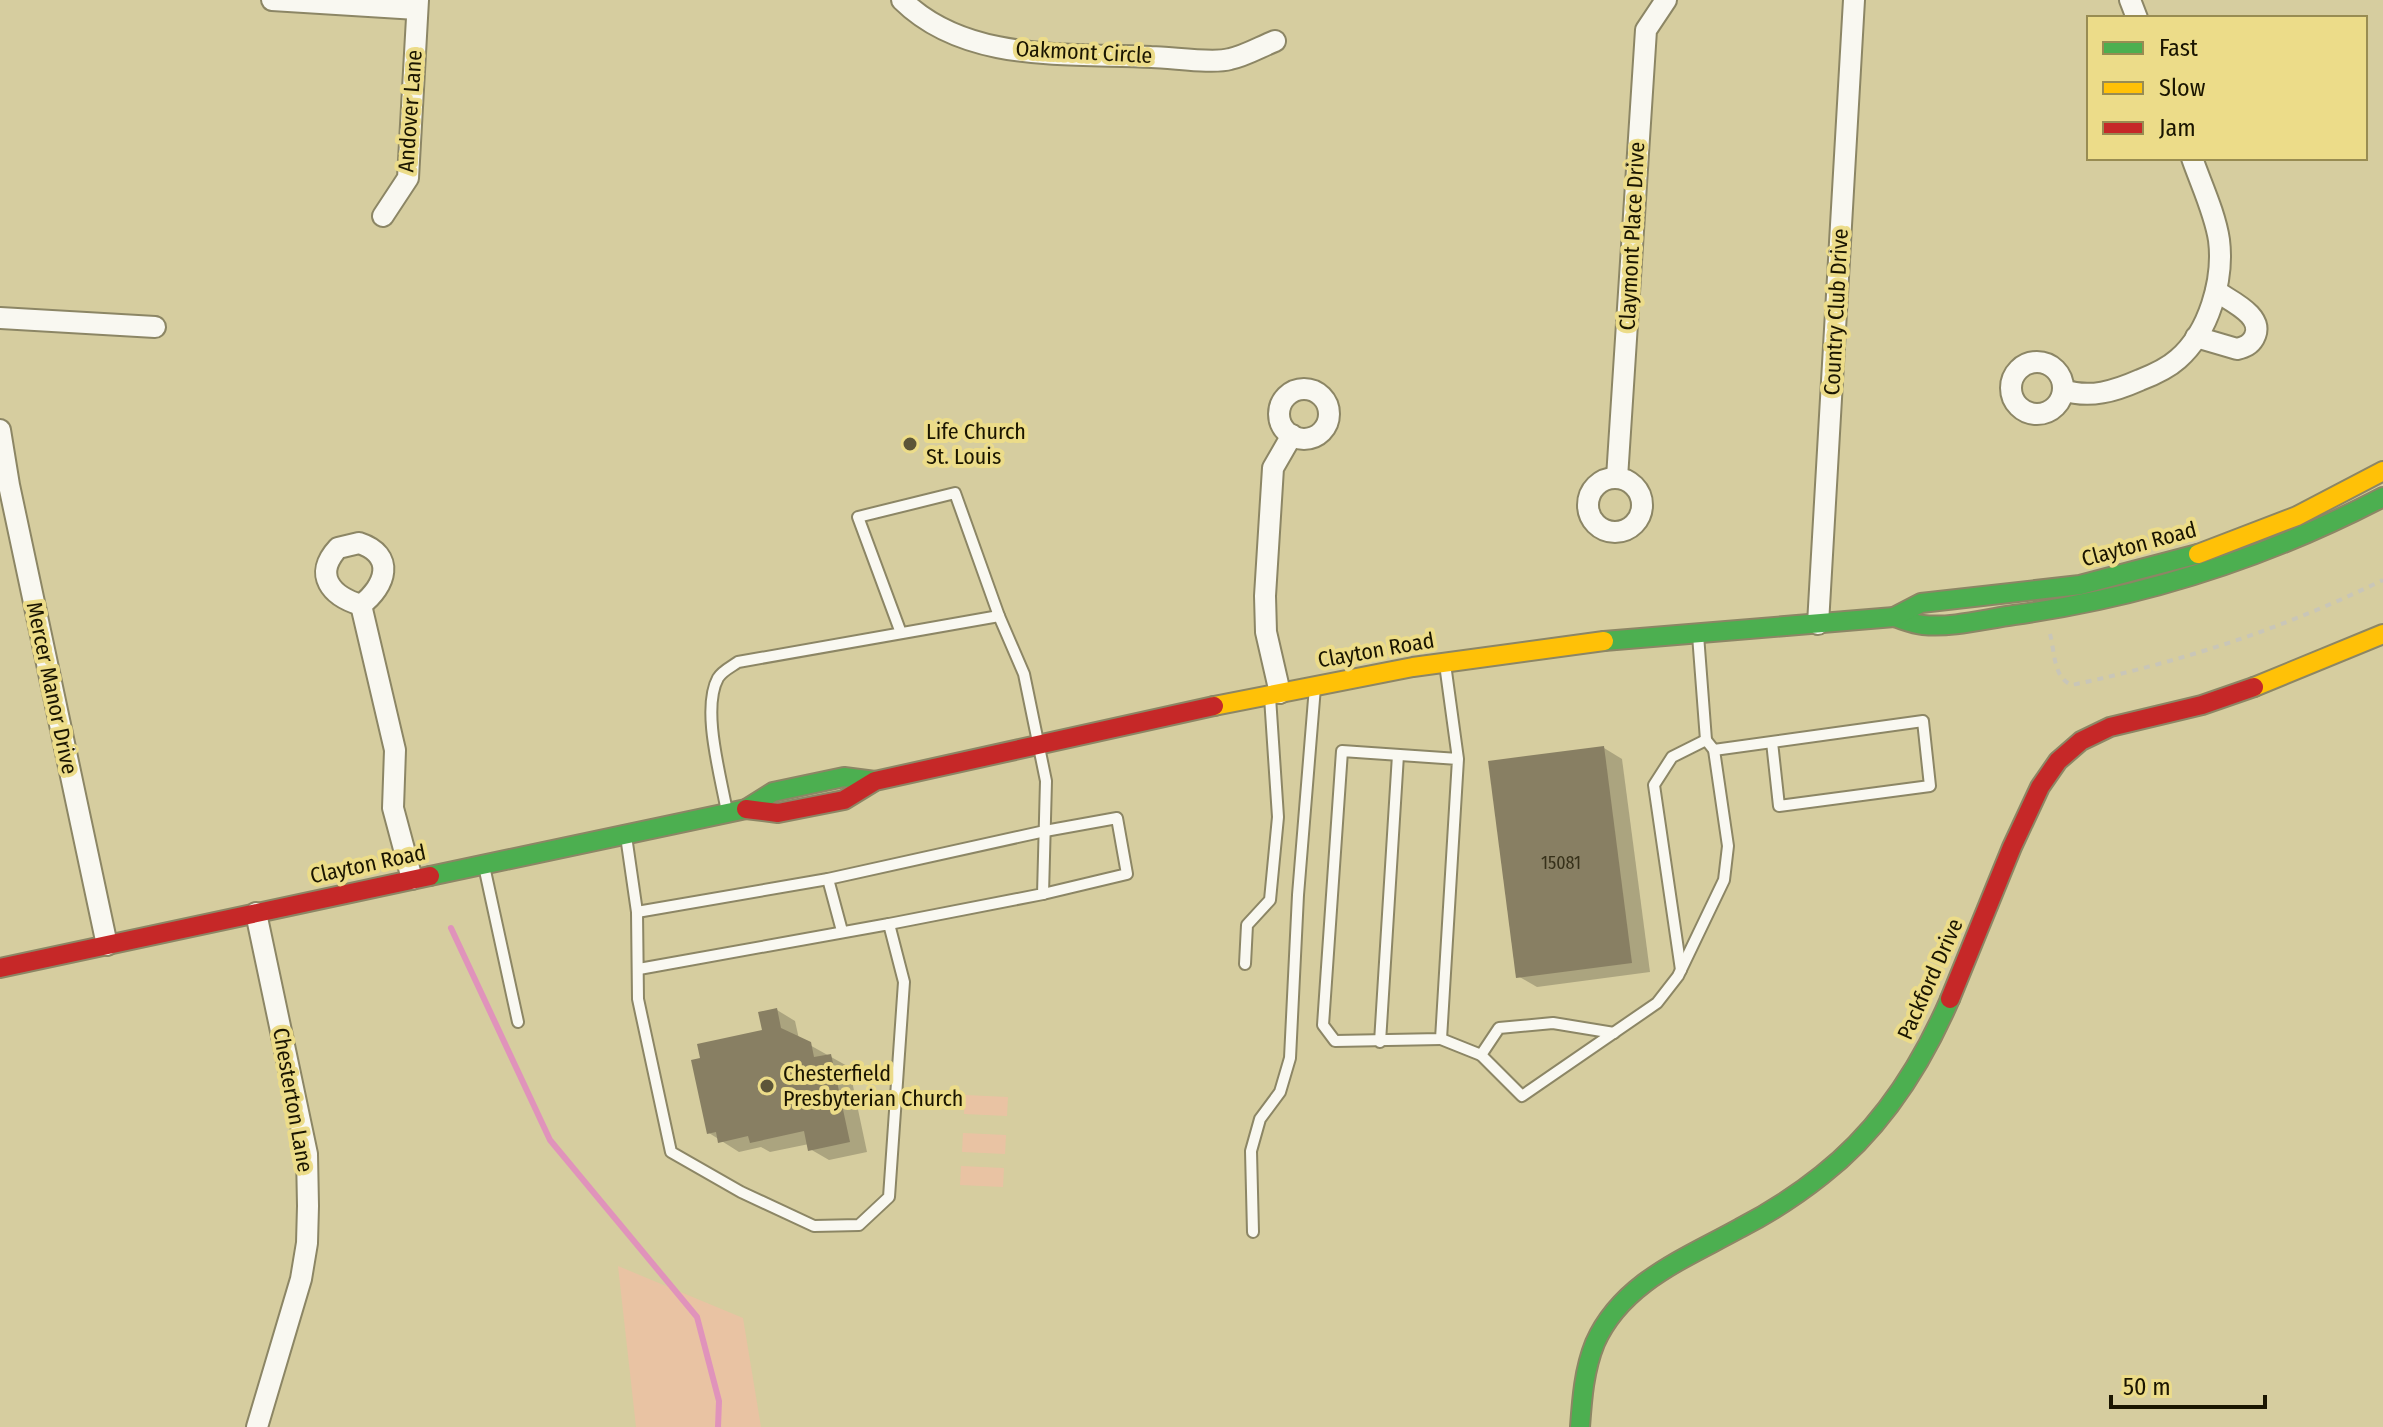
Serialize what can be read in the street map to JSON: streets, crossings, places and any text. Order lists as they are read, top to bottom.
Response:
{
  "streets": {
    "main road": ["Clayton Road", "Packford Drive"],
    "street": [
      "Oakmont Circle",
      "Andover Lane",
      "Claymont Place Drive",
      "Country Club Drive",
      "Mercer Manor Drive",
      "Chesterton Lane"
    ]
  },
  "crossings": [
    ["Country Club Drive", "Clayton Road"],
    ["Clayton Road", "Mercer Manor Drive"],
    ["Clayton Road", "Chesterton Lane"]
  ],
  "places": ["Life Church St. Louis", "Chesterfield Presbyterian Church"],
  "house_numbers": ["15081"],
  "legend": ["Fast", "Slow", "Jam"],
  "scale_bar": "50 m"
}
